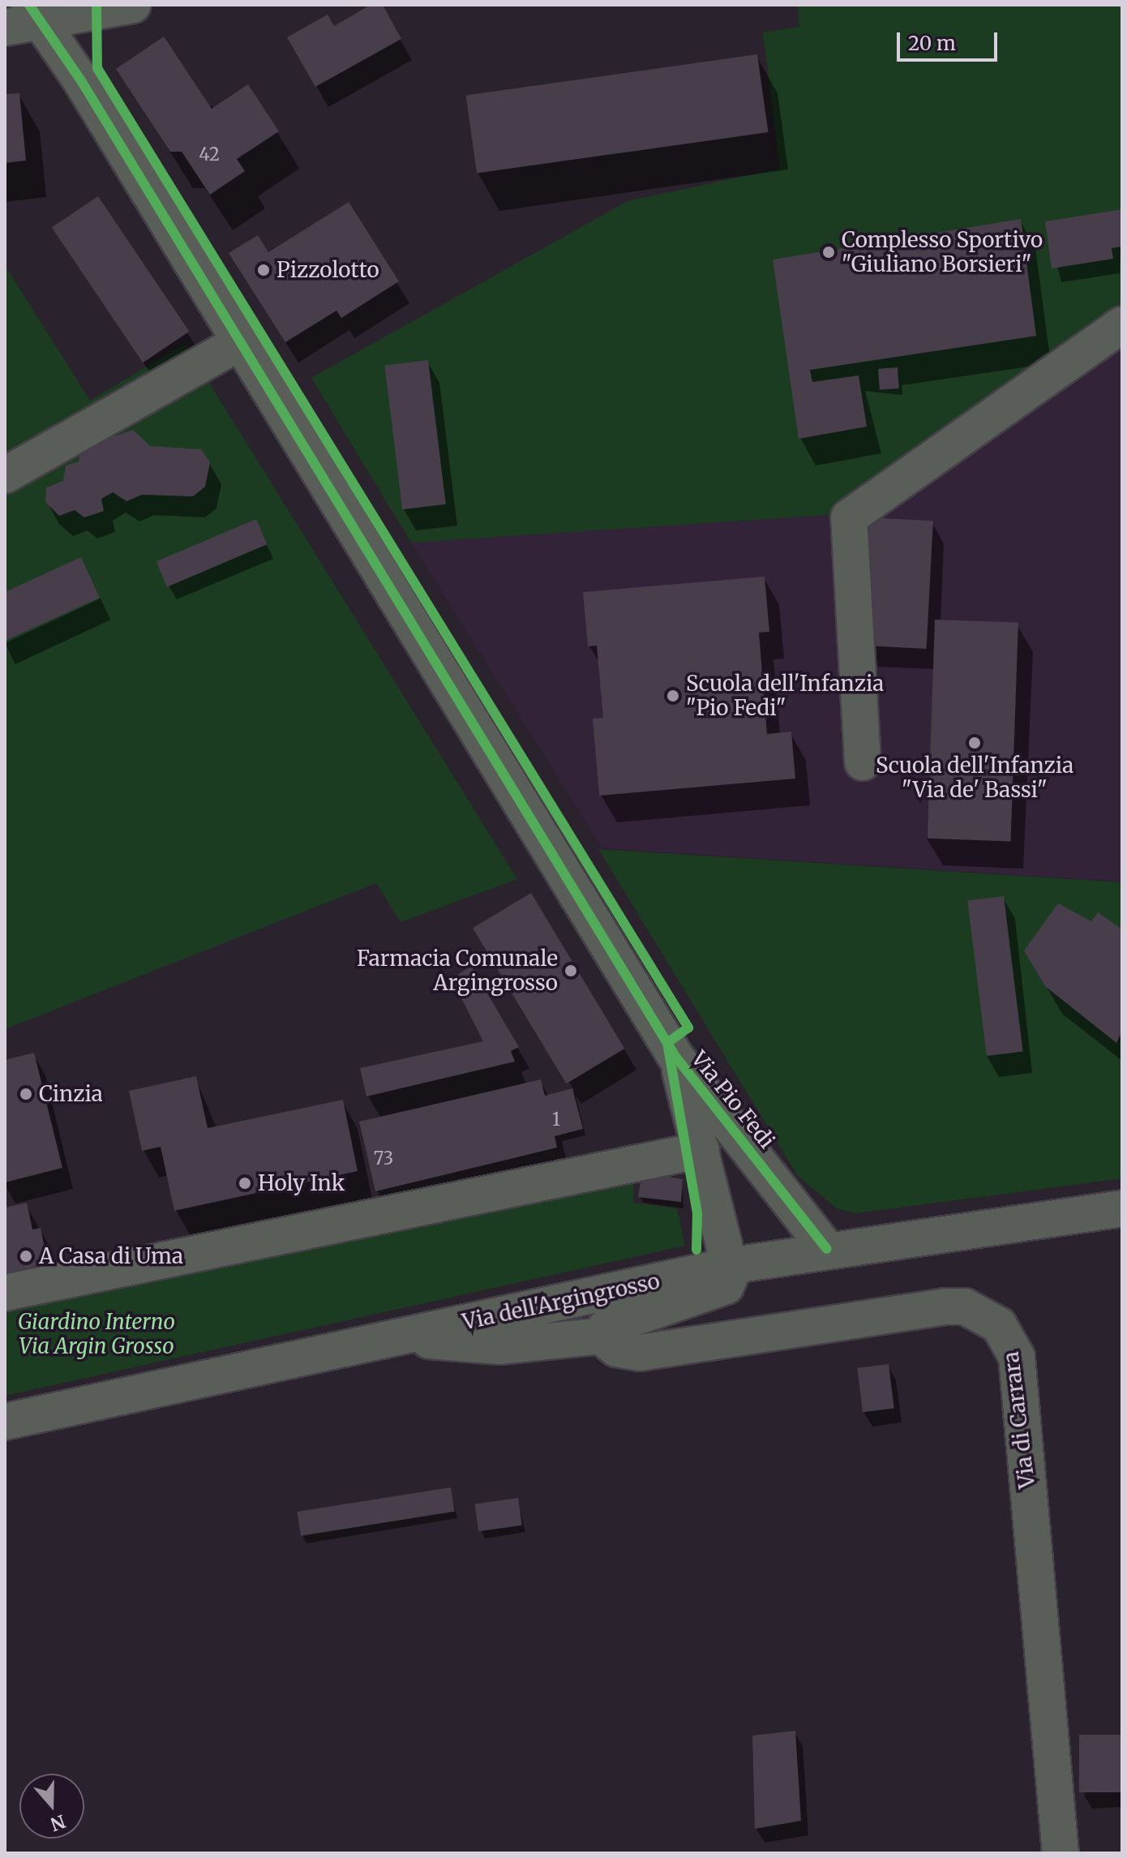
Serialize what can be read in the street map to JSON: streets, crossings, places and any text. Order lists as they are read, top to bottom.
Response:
{
  "streets": {
    "street": ["Via Pio Fedi", "Via dell'Argingrosso", "Via di Carrara"]
  },
  "crossings": [
    ["Via Pio Fedi", "Via dell'Argingrosso"]
  ],
  "parks": ["Giardino Interno Via Argin Grosso"],
  "places": [
    "Complesso Sportivo \"Giuliano Borsieri\"",
    "Pizzolotto",
    "Scuola dell'Infanzia \"Pio Fedi\"",
    "Scuola dell'Infanzia \"Via de' Bassi\"",
    "Farmacia Comunale Argingrosso",
    "Cinzia",
    "Holy Ink",
    "A Casa di Uma"
  ],
  "house_numbers": ["42", "1", "73"],
  "scale_bar": "20 m",
  "north": "bottom"
}
